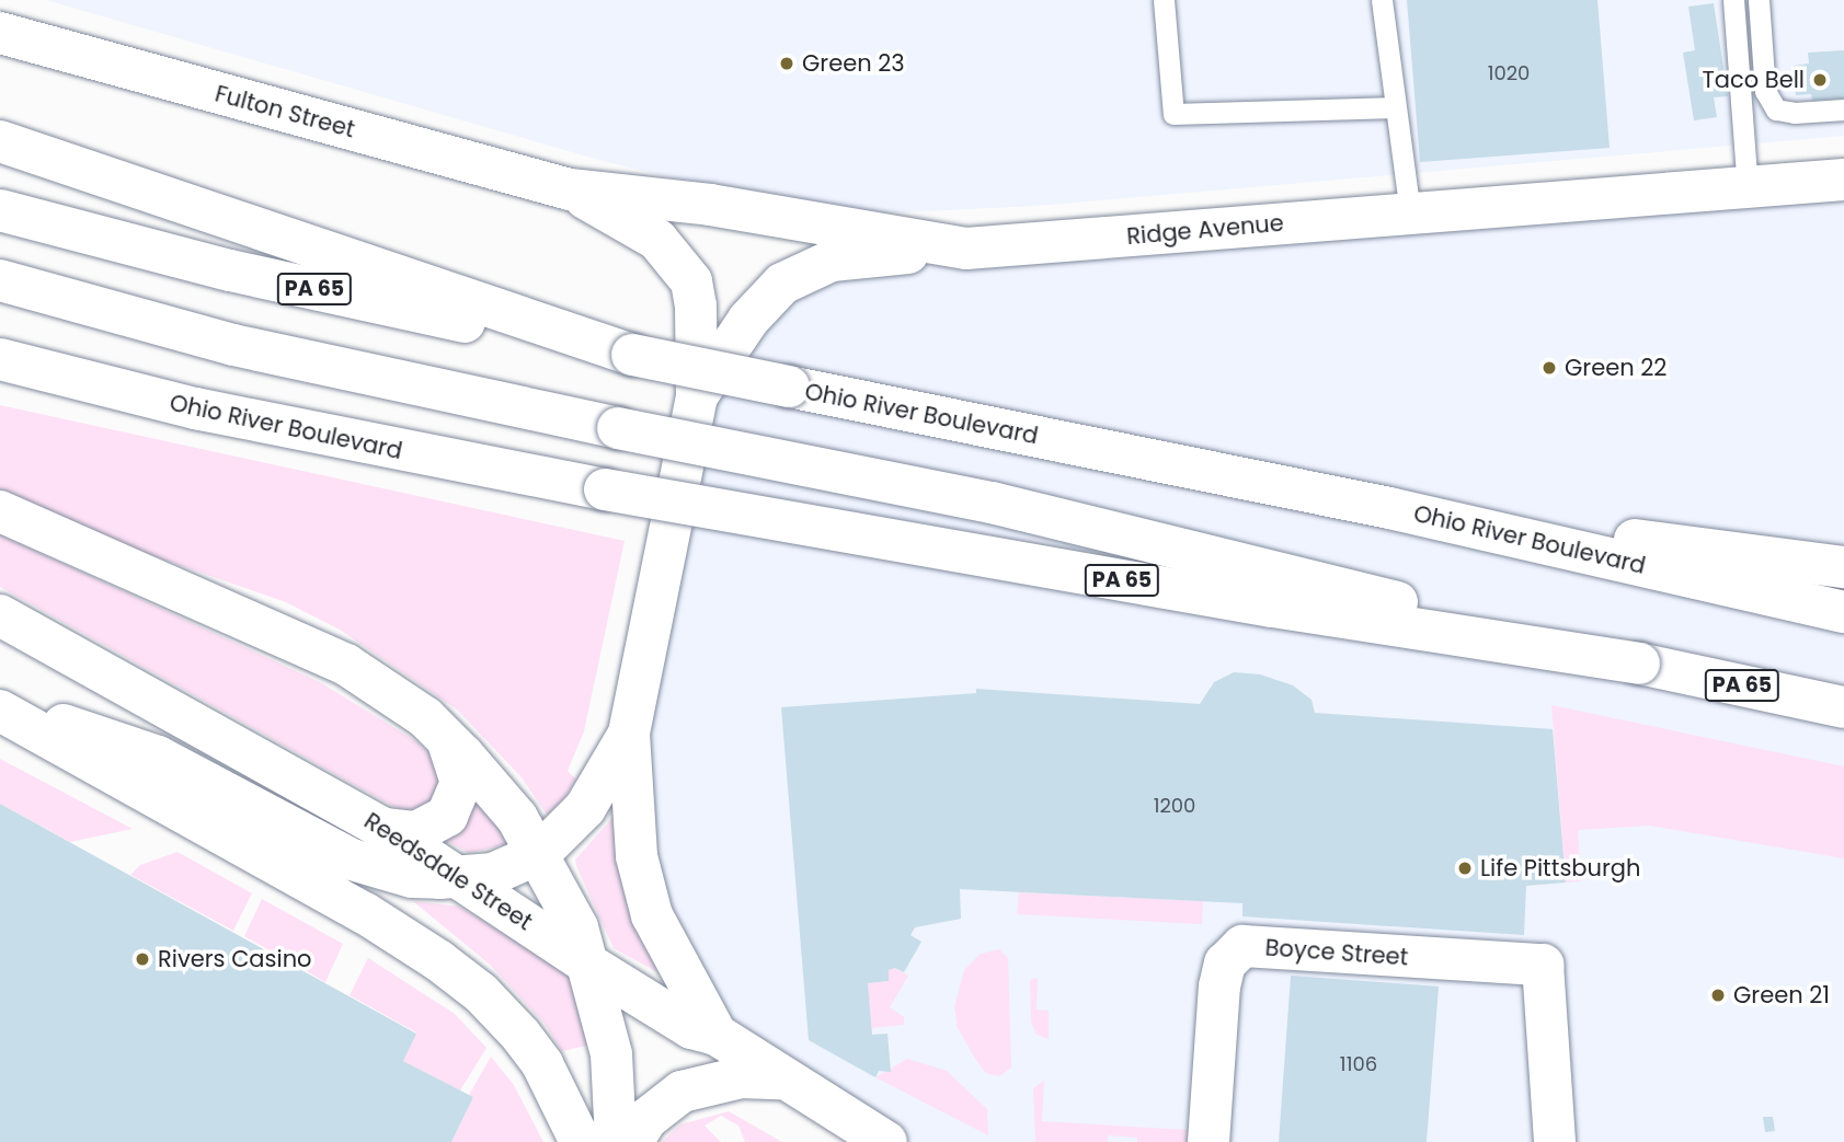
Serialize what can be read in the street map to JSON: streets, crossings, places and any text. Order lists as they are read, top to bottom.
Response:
{
  "streets": {
    "main road": [
      "Fulton Street",
      "Ridge Avenue",
      "PA 65",
      "Ohio River Boulevard",
      "Reedsdale Street",
      "Boyce Street"
    ]
  },
  "crossings": [
    ["Fulton Street", "Ridge Avenue"]
  ],
  "places": [
    "Green 23",
    "Taco Bell",
    "Green 22",
    "Life Pittsburgh",
    "Rivers Casino",
    "Green 21"
  ],
  "house_numbers": ["1020", "1200", "1106"]
}
